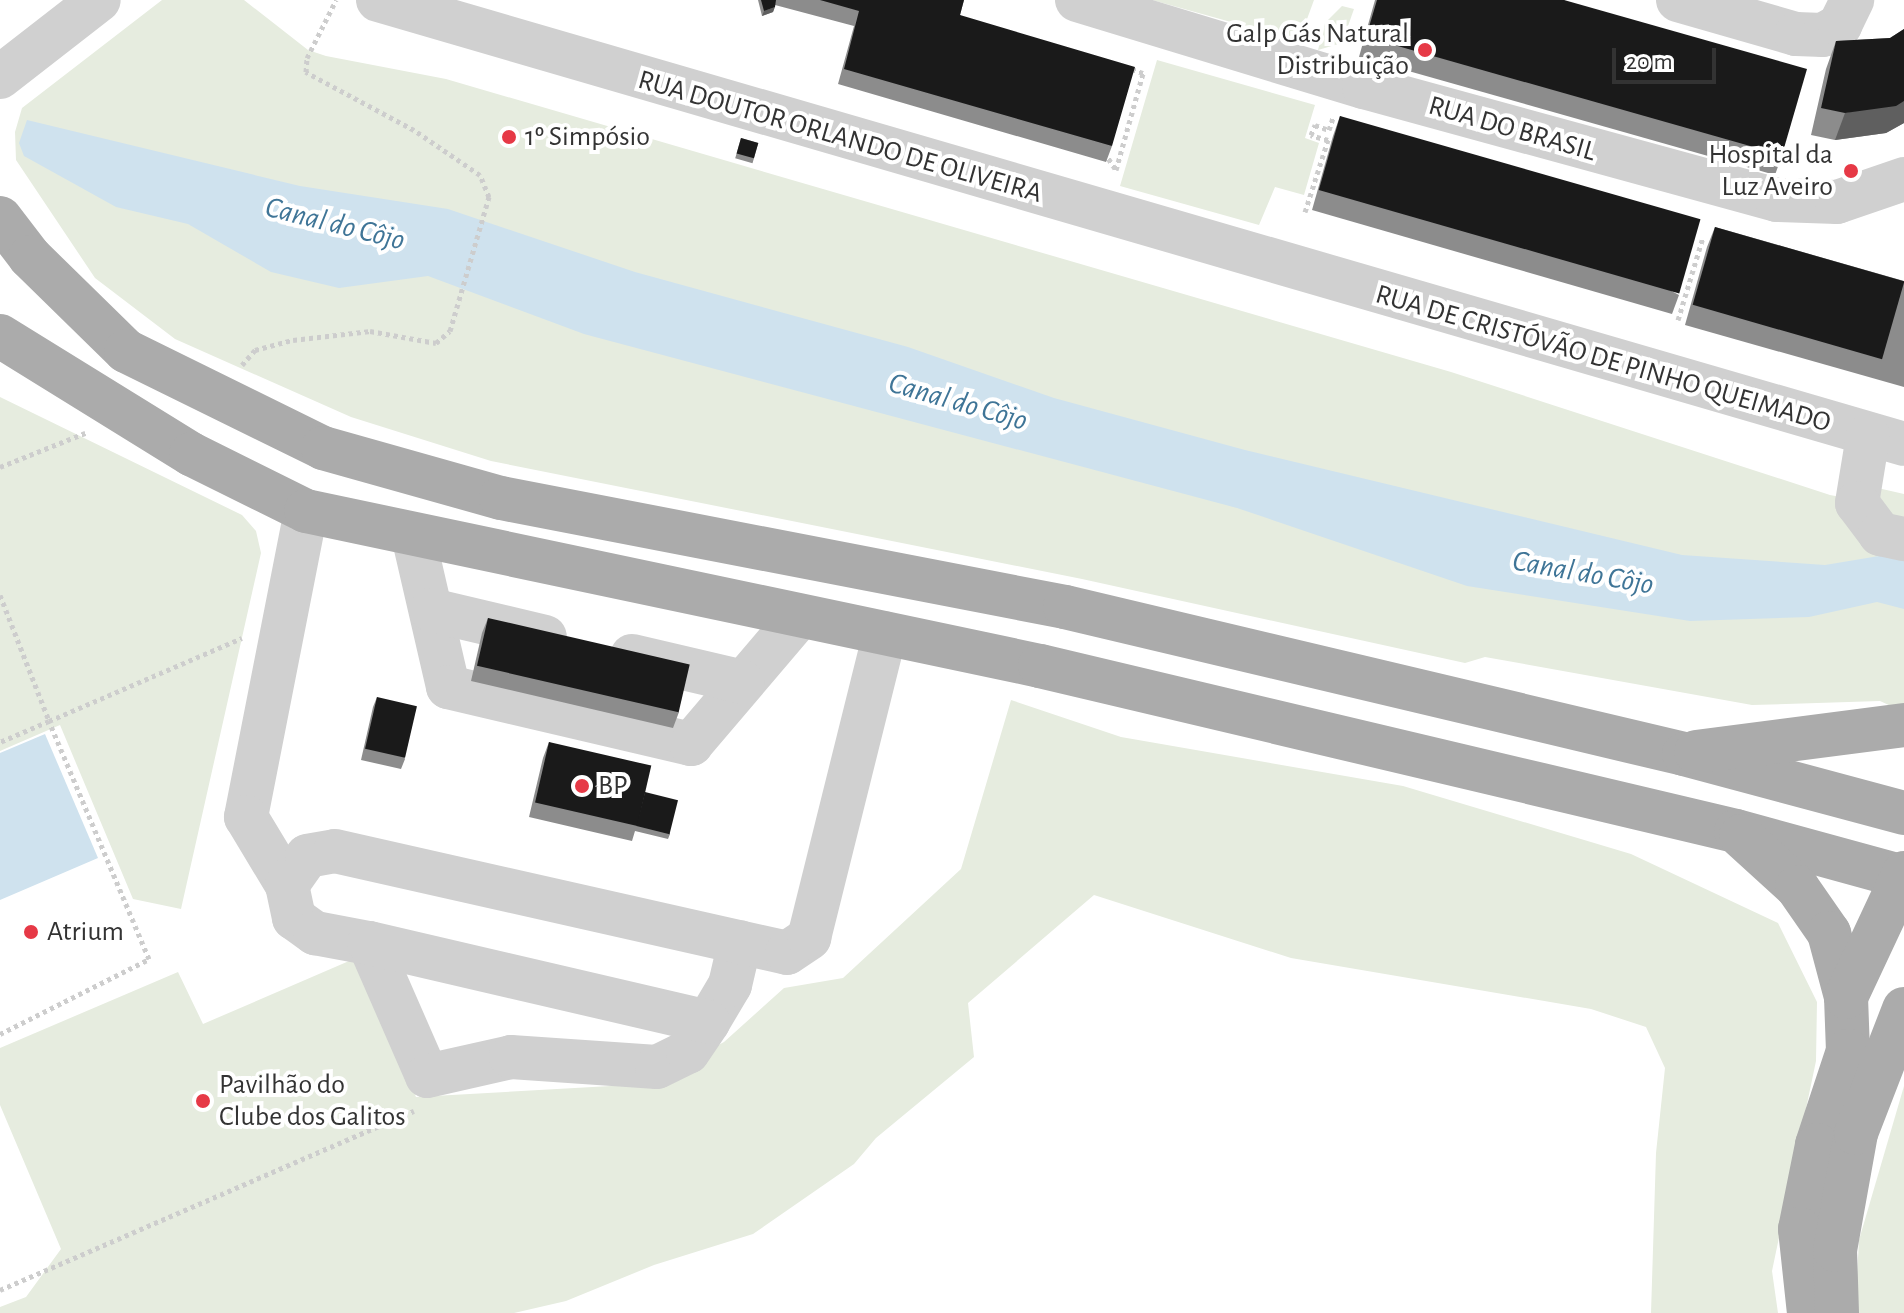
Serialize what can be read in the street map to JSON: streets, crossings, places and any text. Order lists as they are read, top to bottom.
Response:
{
  "streets": {
    "street": ["RUA DO BRASIL", "RUA DOUTOR ORLANDO DE OLIVEIRA", "RUA DE CRISTÓVÃO DE PINHO QUEIMADO"]
  },
  "crossings": [
    ["RUA DOUTOR ORLANDO DE OLIVEIRA", "RUA DE CRISTÓVÃO DE PINHO QUEIMADO"]
  ],
  "water": ["Canal do Côjo"],
  "places": [
    "Galp Gás Natural Distribuição",
    "1º Simpósio",
    "Hospital da Luz Aveiro",
    "BP",
    "Atrium",
    "Pavilhão do Clube dos Galitos"
  ],
  "scale_bar": "20 m"
}
